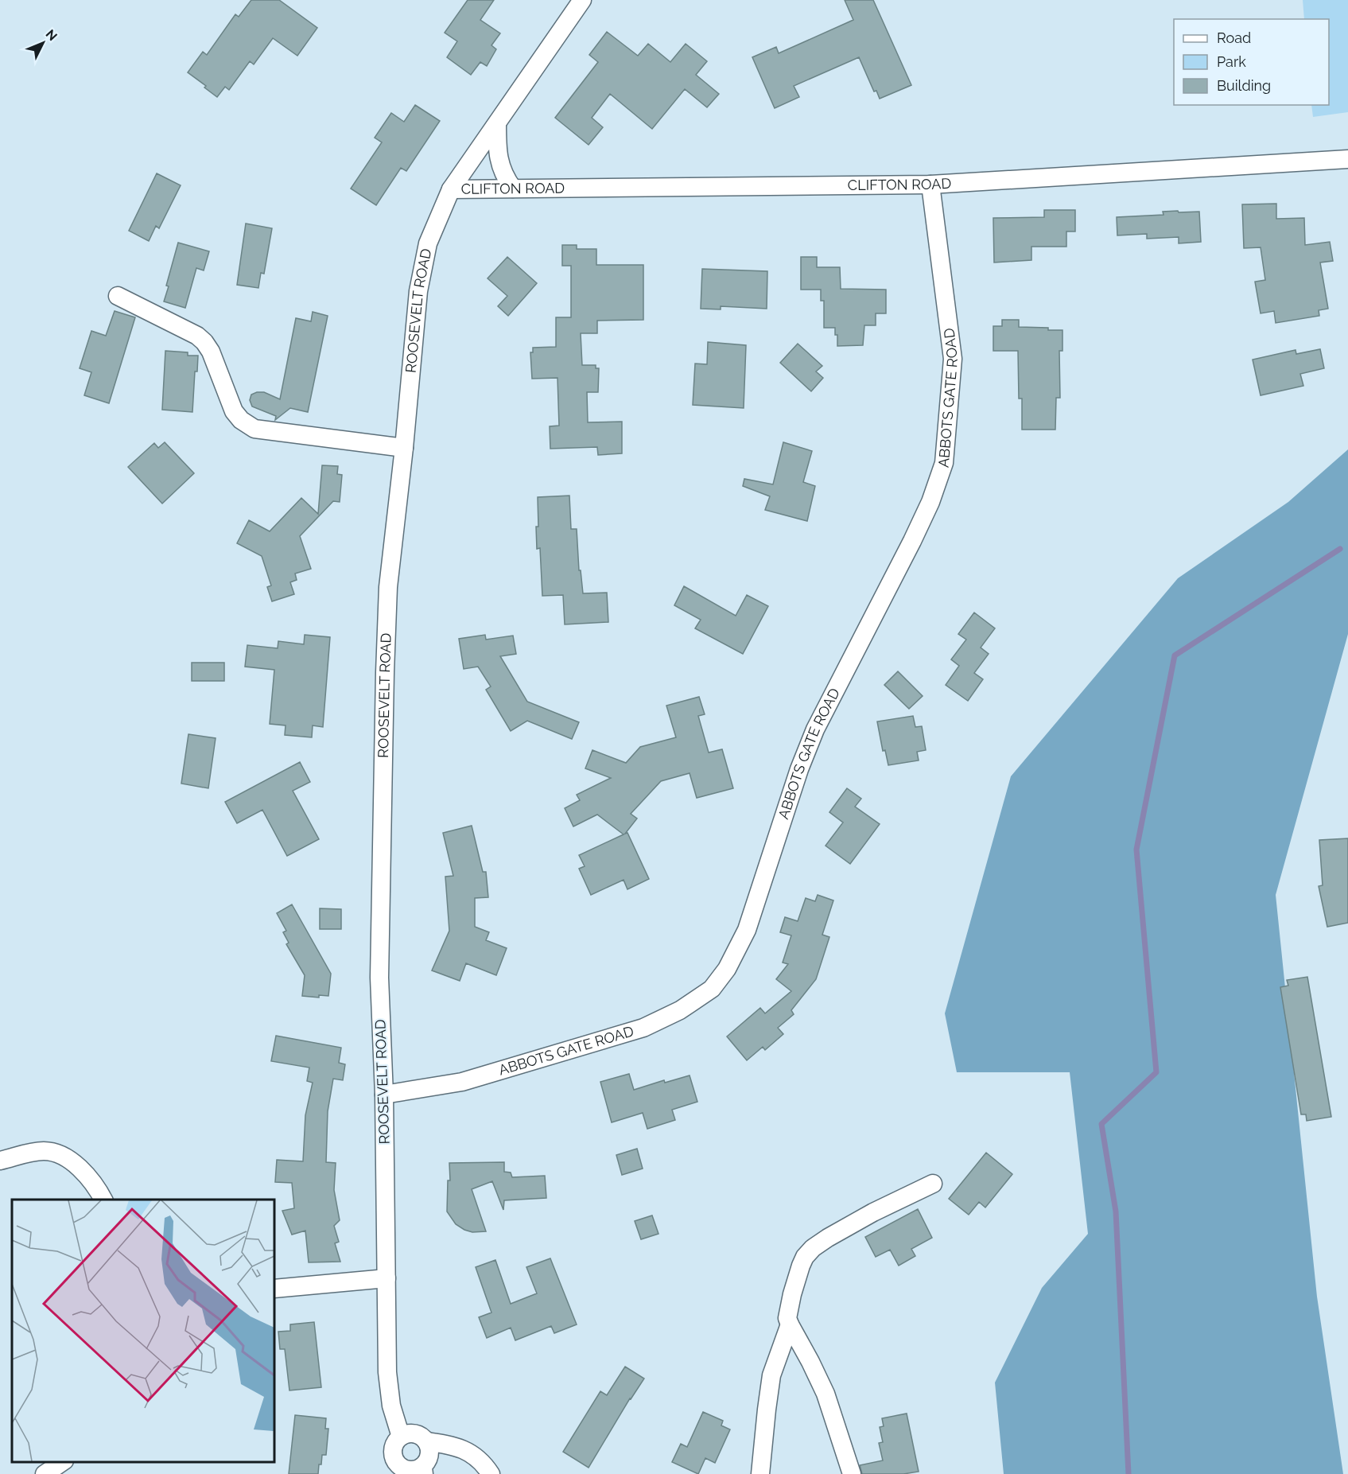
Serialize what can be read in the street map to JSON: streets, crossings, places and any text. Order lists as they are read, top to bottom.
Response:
{
  "streets": {
    "street": ["CLIFTON ROAD", "ROOSEVELT ROAD", "ABBOTS GATE ROAD"]
  },
  "crossings": [
    ["CLIFTON ROAD", "ROOSEVELT ROAD"],
    ["CLIFTON ROAD", "ABBOTS GATE ROAD"],
    ["ROOSEVELT ROAD", "ABBOTS GATE ROAD"]
  ],
  "legend": ["Road", "Park", "Building"],
  "north": "top right"
}
